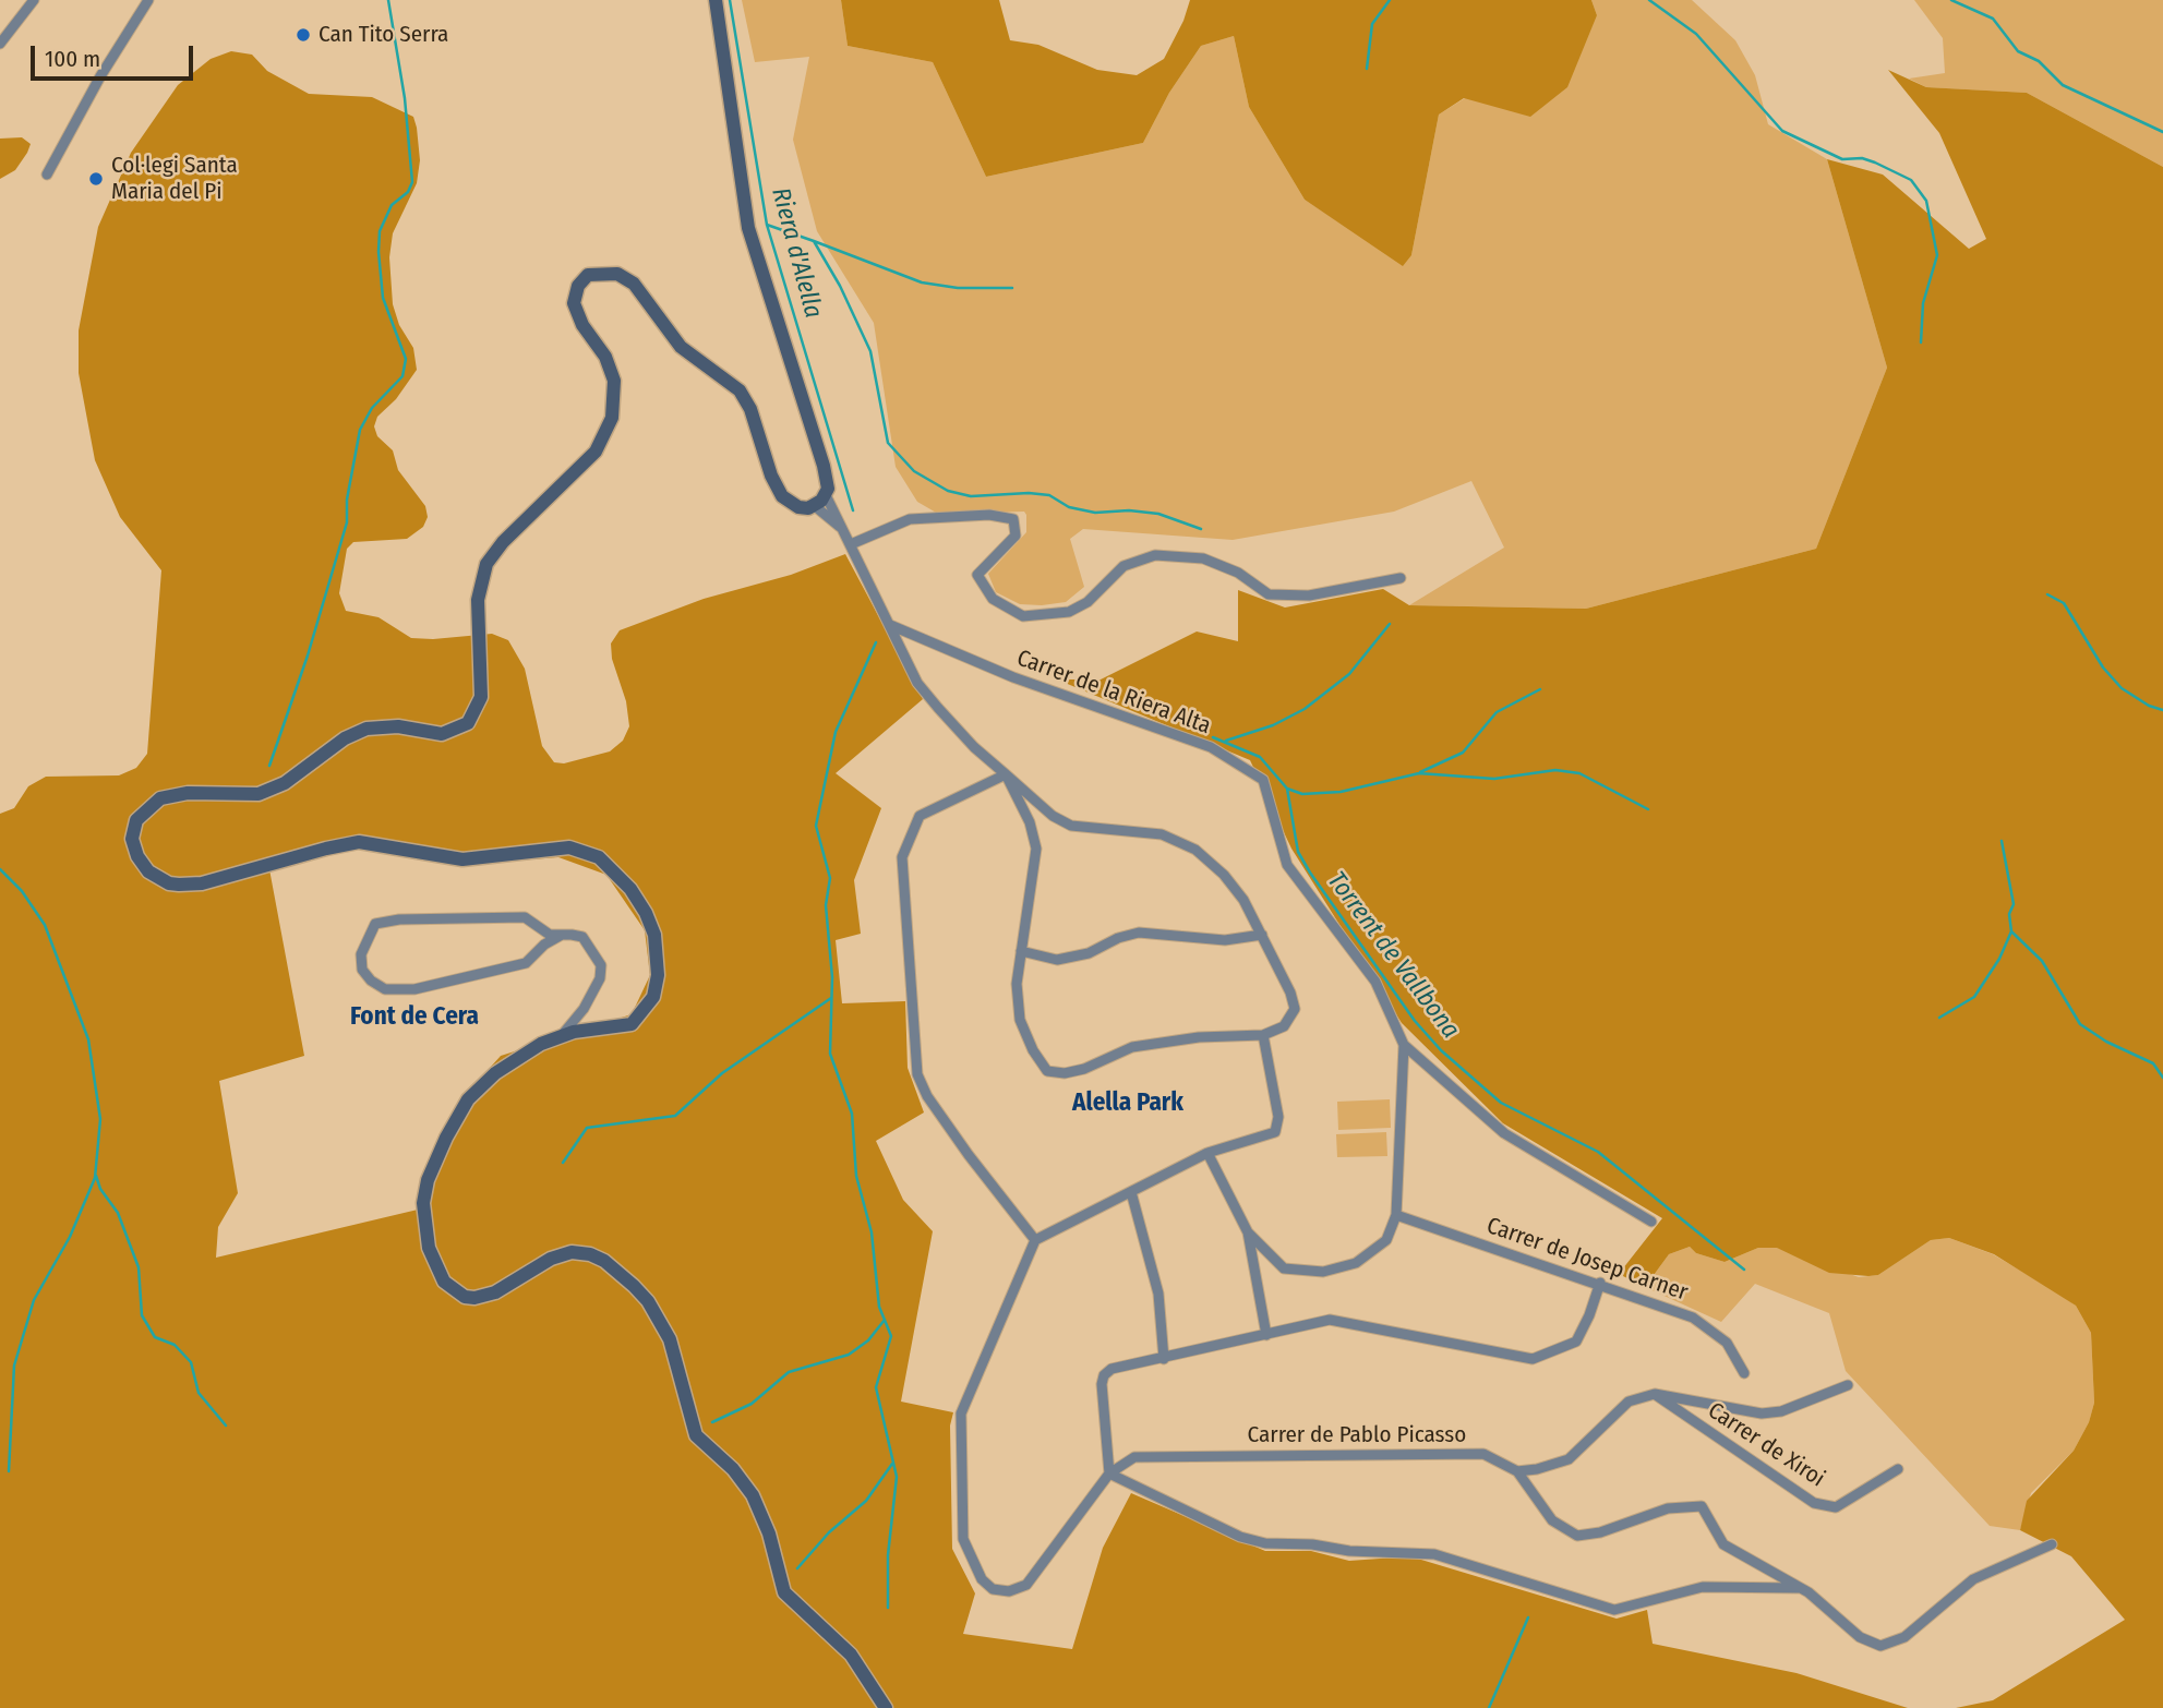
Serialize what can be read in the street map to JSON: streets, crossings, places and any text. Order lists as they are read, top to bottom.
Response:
{
  "streets": {
    "street": [
      "Carrer de la Riera Alta",
      "Carrer de Josep Carner",
      "Carrer de Pablo Picasso",
      "Carrer de Xiroi"
    ]
  },
  "crossings": [
    ["Carrer de la Riera Alta", "Carrer de Josep Carner"]
  ],
  "districts": ["Font de Cera", "Alella Park"],
  "water": ["Riera d'Alella", "Torrent de Vallbona"],
  "places": ["Can Tito Serra", "Col·legi Santa Maria del Pi"],
  "scale_bar": "100 m"
}
